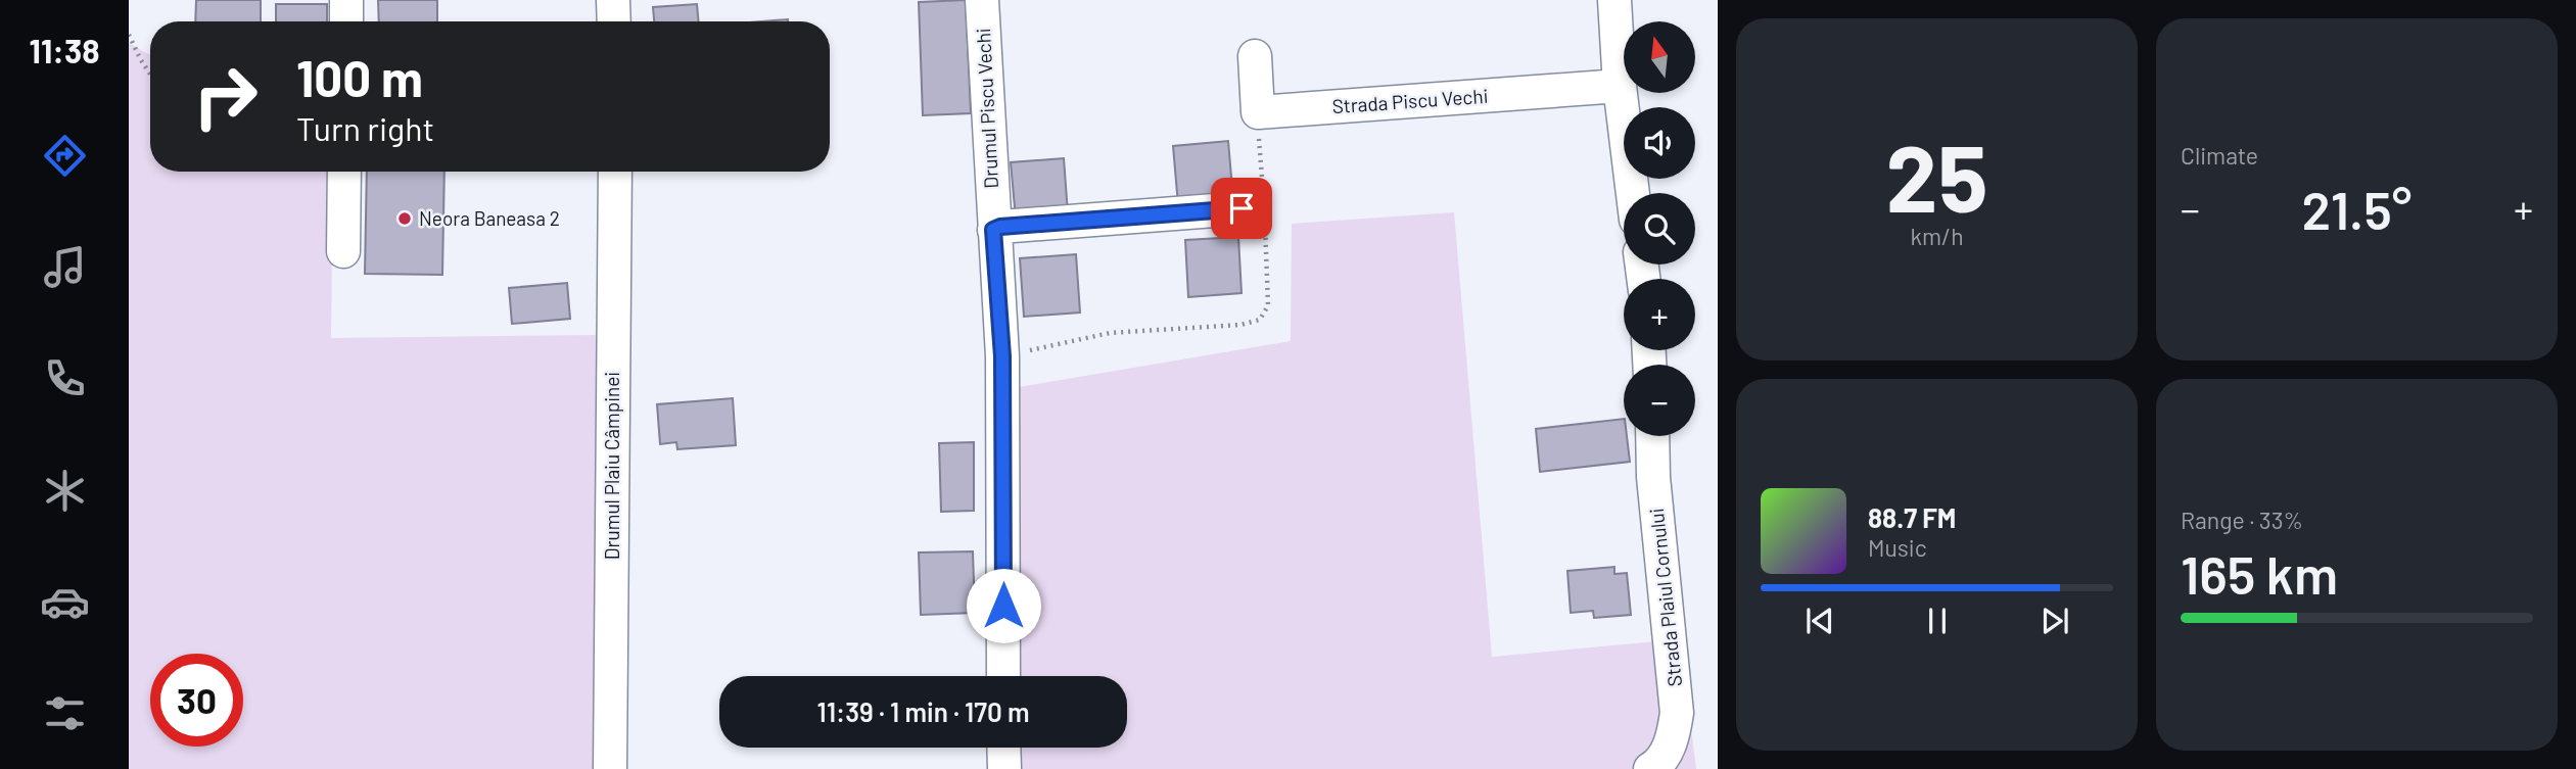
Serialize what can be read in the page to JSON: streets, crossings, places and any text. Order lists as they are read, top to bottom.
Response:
{
  "streets": {
    "street": [
      "Strada Piscu Vechi",
      "Drumul Piscu Vechi",
      "Drumul Plaiu Câmpinei",
      "Strada Plaiul Cornului"
    ]
  },
  "places": ["Neora Baneasa 2"],
  "north": "top",
  "page": {
    "tabs": "11:38",
    "tile": [
      ["25", "km/h"],
      "Climate",
      ["Range · 33%", "165 km"]
    ],
    "map_buttons": ["+", "−"],
    "turn": ["100 m", "Turn right"],
    "heat": ["−", "21.5°", "+"],
    "song": ["88.7 FM", "Music"],
    "limit": "30",
    "trip": "11:39 · 1 min · 170 m"
  }
}
